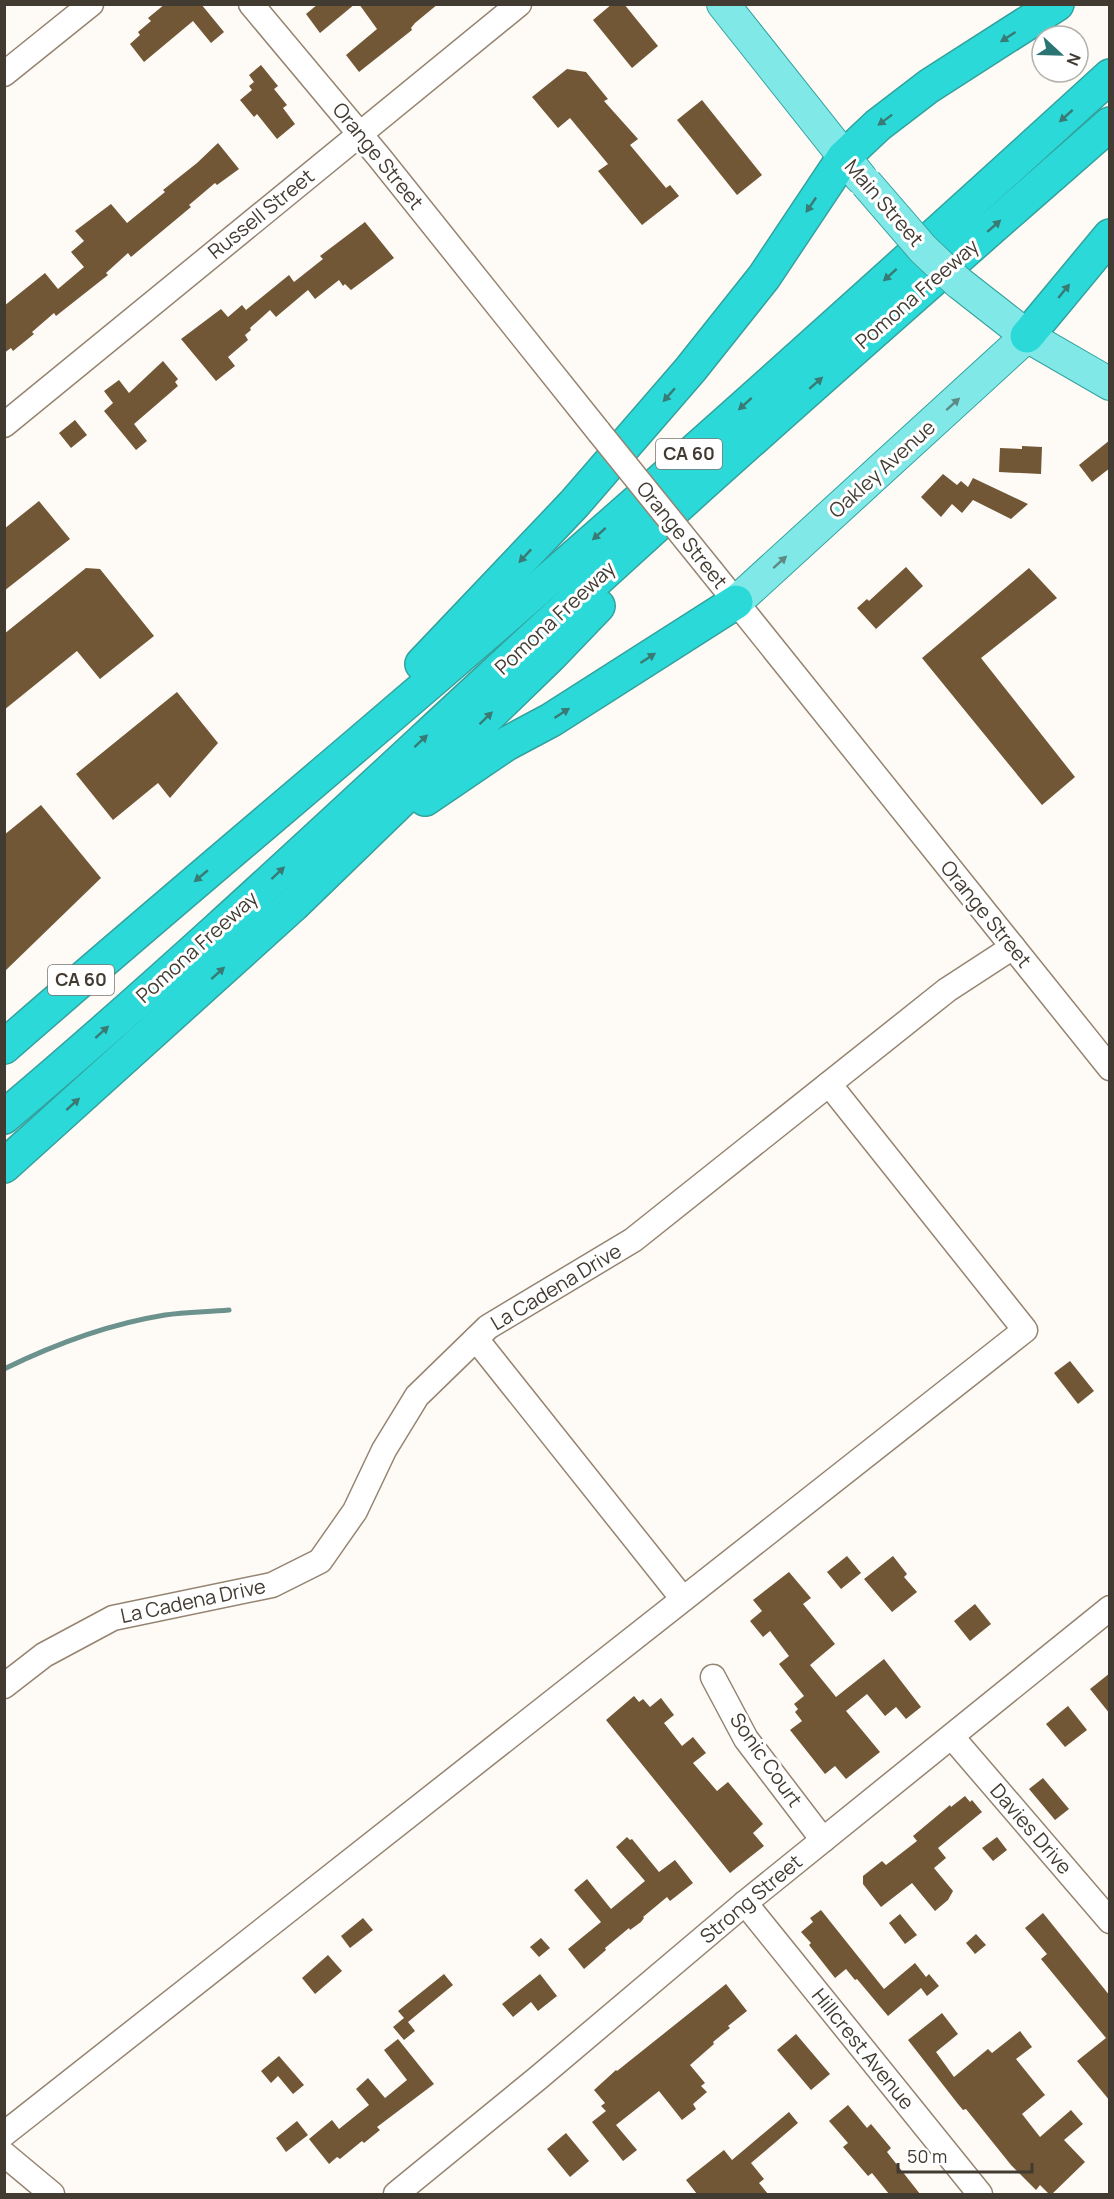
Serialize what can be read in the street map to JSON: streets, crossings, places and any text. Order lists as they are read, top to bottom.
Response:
{
  "streets": {
    "highway": ["Pomona Freeway", "CA 60"],
    "main road": ["Main Street", "Oakley Avenue"],
    "street": [
      "Orange Street",
      "Russell Street",
      "La Cadena Drive",
      "Sonic Court",
      "Davies Drive",
      "Strong Street",
      "Hillcrest Avenue"
    ]
  },
  "crossings": [
    ["Orange Street", "Russell Street"],
    ["Orange Street", "Oakley Avenue"],
    ["Orange Street", "La Cadena Drive"],
    ["Main Street", "Oakley Avenue"],
    ["Sonic Court", "Strong Street"],
    ["Davies Drive", "Strong Street"],
    ["Strong Street", "Hillcrest Avenue"]
  ],
  "one_way": ["Oakley Avenue"],
  "scale_bar": "50 m",
  "north": "right"
}
